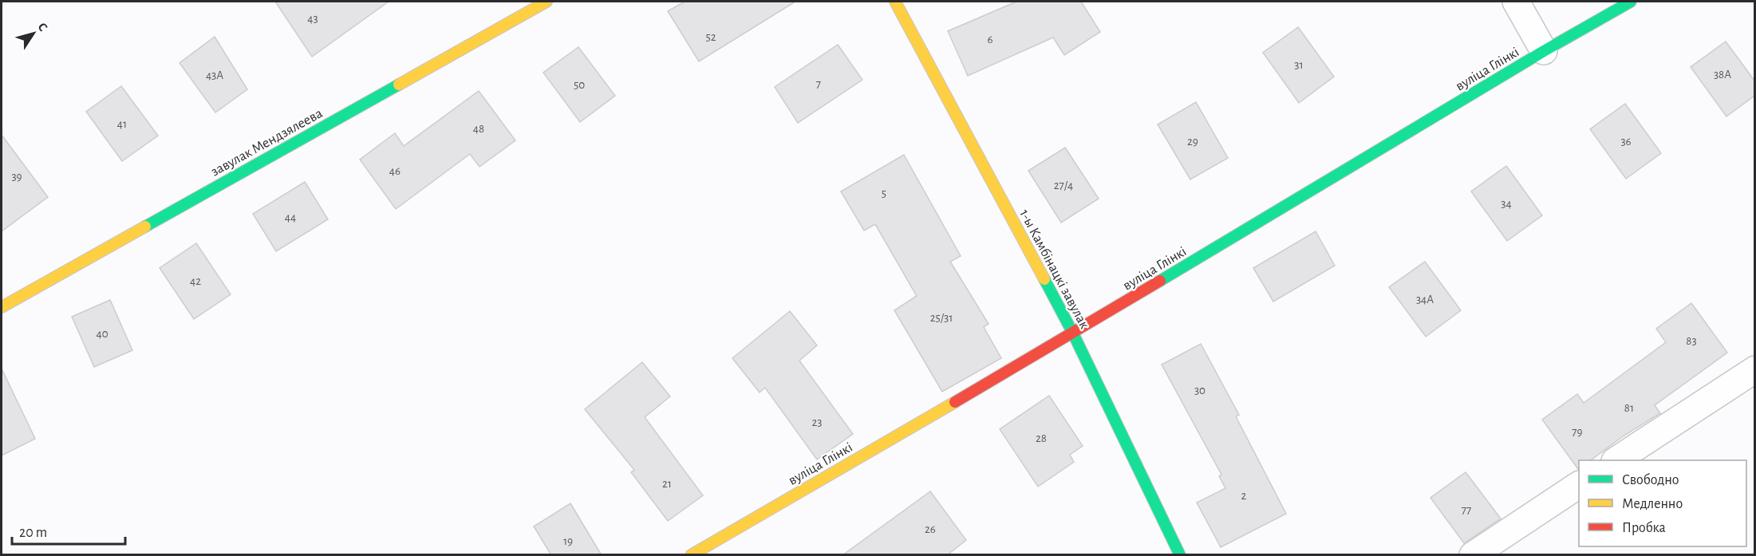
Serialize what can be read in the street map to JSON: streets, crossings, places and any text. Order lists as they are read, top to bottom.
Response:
{
  "streets": {
    "street": ["вуліца Глінкі", "завулак Мендзялеева", "1-ы Камбінацкі завулак"]
  },
  "crossings": [
    ["вуліца Глінкі", "1-ы Камбінацкі завулак"]
  ],
  "house_numbers": [
    "43",
    "52",
    "6",
    "31",
    "38А",
    "43А",
    "7",
    "50",
    "41",
    "48",
    "29",
    "36",
    "46",
    "39",
    "27/4",
    "5",
    "34",
    "44",
    "42",
    "34А",
    "25/31",
    "40",
    "83",
    "30",
    "81",
    "23",
    "79",
    "28",
    "21",
    "2",
    "77",
    "26",
    "19"
  ],
  "legend": ["Свободно", "Медленно", "Пробка"],
  "scale_bar": "20 m",
  "north": "top right"
}
